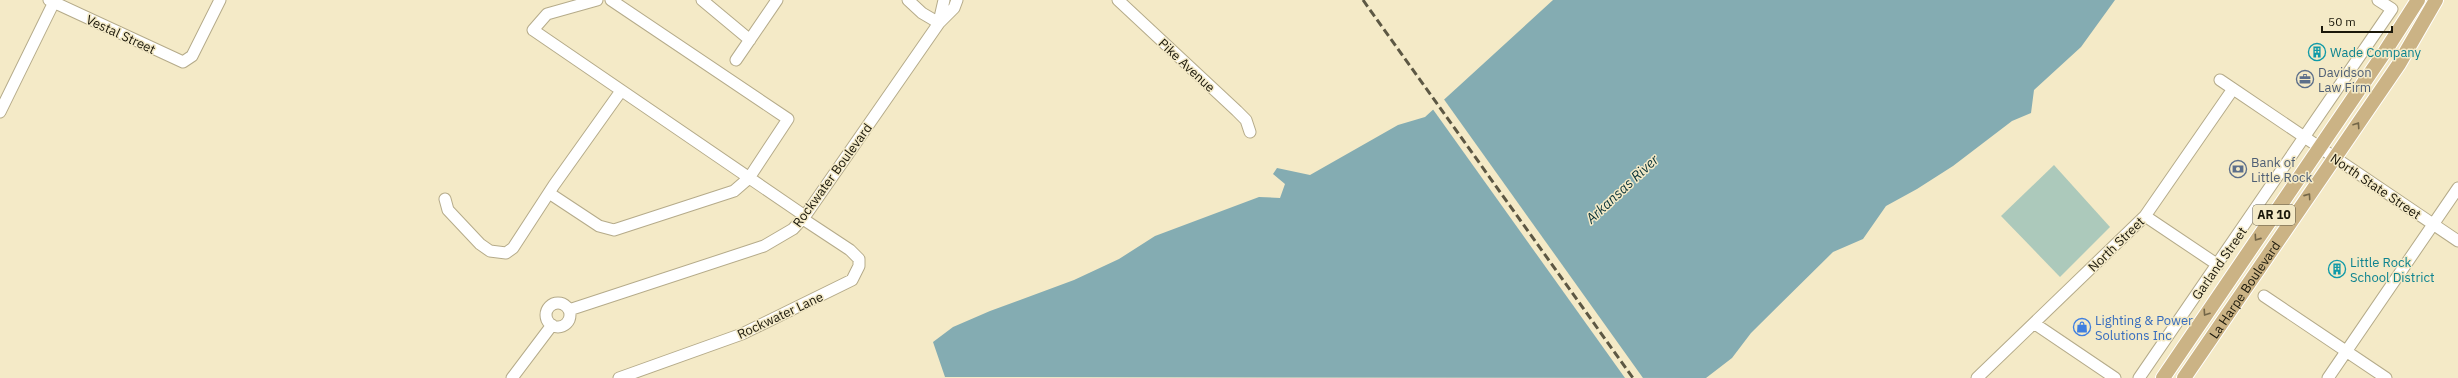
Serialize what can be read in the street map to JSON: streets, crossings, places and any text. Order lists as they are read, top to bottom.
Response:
{
  "streets": {
    "main road": ["AR 10", "La Harpe Boulevard"],
    "street": [
      "Vestal Street",
      "Pike Avenue",
      "Rockwater Boulevard",
      "North State Street",
      "North Street",
      "Garland Street",
      "Rockwater Lane"
    ]
  },
  "crossings": [
    ["Rockwater Boulevard", "Rockwater Lane"],
    ["North State Street", "North Street"],
    ["North State Street", "Garland Street"],
    ["North State Street", "La Harpe Boulevard"]
  ],
  "water": ["Arkansas River"],
  "places": {
    "building": ["Wade Company", "Little Rock School District"],
    "office": ["Davidson Law Firm"],
    "bank": ["Bank of Little Rock"],
    "shop": ["Lighting & Power Solutions Inc"]
  },
  "scale_bar": "50 m"
}
